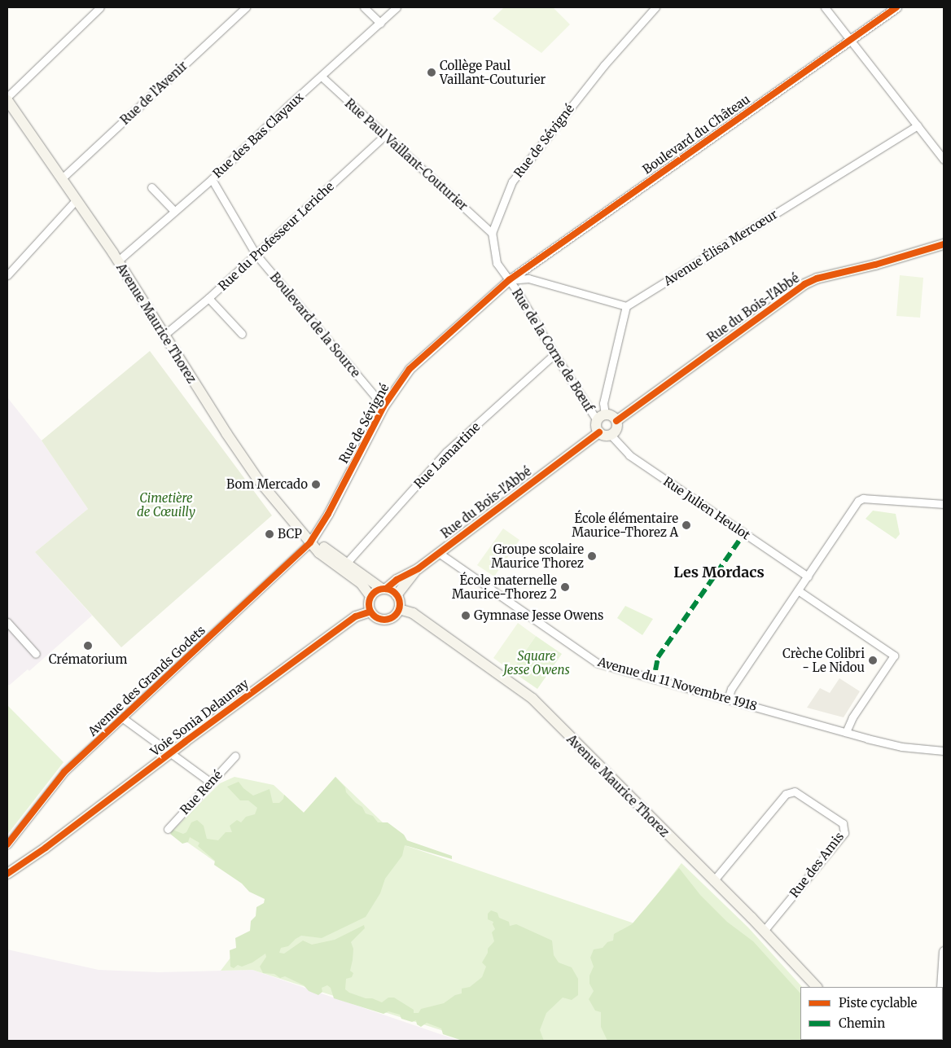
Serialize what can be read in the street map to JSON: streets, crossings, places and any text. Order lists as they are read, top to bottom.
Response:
{
  "streets": {
    "main road": ["Rue du Bois-l'Abbé", "Avenue Maurice Thorez", "Voie Sonia Delaunay"],
    "street": [
      "Rue de l’Avenir",
      "Boulevard du Château",
      "Rue des Bas Clayaux",
      "Rue de Sévigné",
      "Rue Paul Vaillant-Couturier",
      "Rue du Professeur Leriche",
      "Avenue Élisa Mercœur",
      "Boulevard de la Source",
      "Rue de la Corne de Bœuf",
      "Rue Lamartine",
      "Rue Julien Heulot",
      "Avenue des Grands Godets",
      "Avenue du 11 Novembre 1918",
      "Rue René",
      "Rue des Amis"
    ]
  },
  "crossings": [
    ["Rue de l’Avenir", "Avenue Maurice Thorez"],
    ["Boulevard du Château", "Rue de Sévigné"],
    ["Boulevard du Château", "Rue de la Corne de Bœuf"],
    ["Rue des Bas Clayaux", "Rue Paul Vaillant-Couturier"],
    ["Rue des Bas Clayaux", "Avenue Maurice Thorez"],
    ["Rue des Bas Clayaux", "Boulevard de la Source"],
    ["Rue de Sévigné", "Rue Paul Vaillant-Couturier"],
    ["Rue de Sévigné", "Avenue Maurice Thorez"],
    ["Rue de Sévigné", "Boulevard de la Source"],
    ["Rue de Sévigné", "Rue de la Corne de Bœuf"],
    ["Rue de Sévigné", "Avenue des Grands Godets"],
    ["Rue Paul Vaillant-Couturier", "Rue du Professeur Leriche"],
    ["Rue du Professeur Leriche", "Avenue Maurice Thorez"],
    ["Rue du Professeur Leriche", "Boulevard de la Source"],
    ["Rue du Bois-l'Abbé", "Avenue Maurice Thorez"],
    ["Rue du Bois-l'Abbé", "Rue de la Corne de Bœuf"],
    ["Rue du Bois-l'Abbé", "Rue Julien Heulot"],
    ["Rue du Bois-l'Abbé", "Avenue du 11 Novembre 1918"],
    ["Rue du Bois-l'Abbé", "Voie Sonia Delaunay"],
    ["Avenue Maurice Thorez", "Rue Lamartine"],
    ["Avenue Maurice Thorez", "Avenue des Grands Godets"],
    ["Avenue Maurice Thorez", "Voie Sonia Delaunay"],
    ["Avenue Maurice Thorez", "Rue des Amis"],
    ["Rue de la Corne de Bœuf", "Rue Lamartine"],
    ["Rue de la Corne de Bœuf", "Rue Julien Heulot"]
  ],
  "districts": ["Les Mordacs"],
  "parks": ["Cimetière de Cœuilly", "Square Jesse Owens"],
  "places": [
    "Collège Paul Vaillant-Couturier",
    "Bom Mercado",
    "École élémentaire Maurice-Thorez A",
    "BCP",
    "Groupe scolaire Maurice Thorez",
    "École maternelle Maurice-Thorez 2",
    "Gymnase Jesse Owens",
    "Crématorium",
    "Crèche Colibri - Le Nidou"
  ],
  "legend": ["Piste cyclable", "Chemin"]
}
